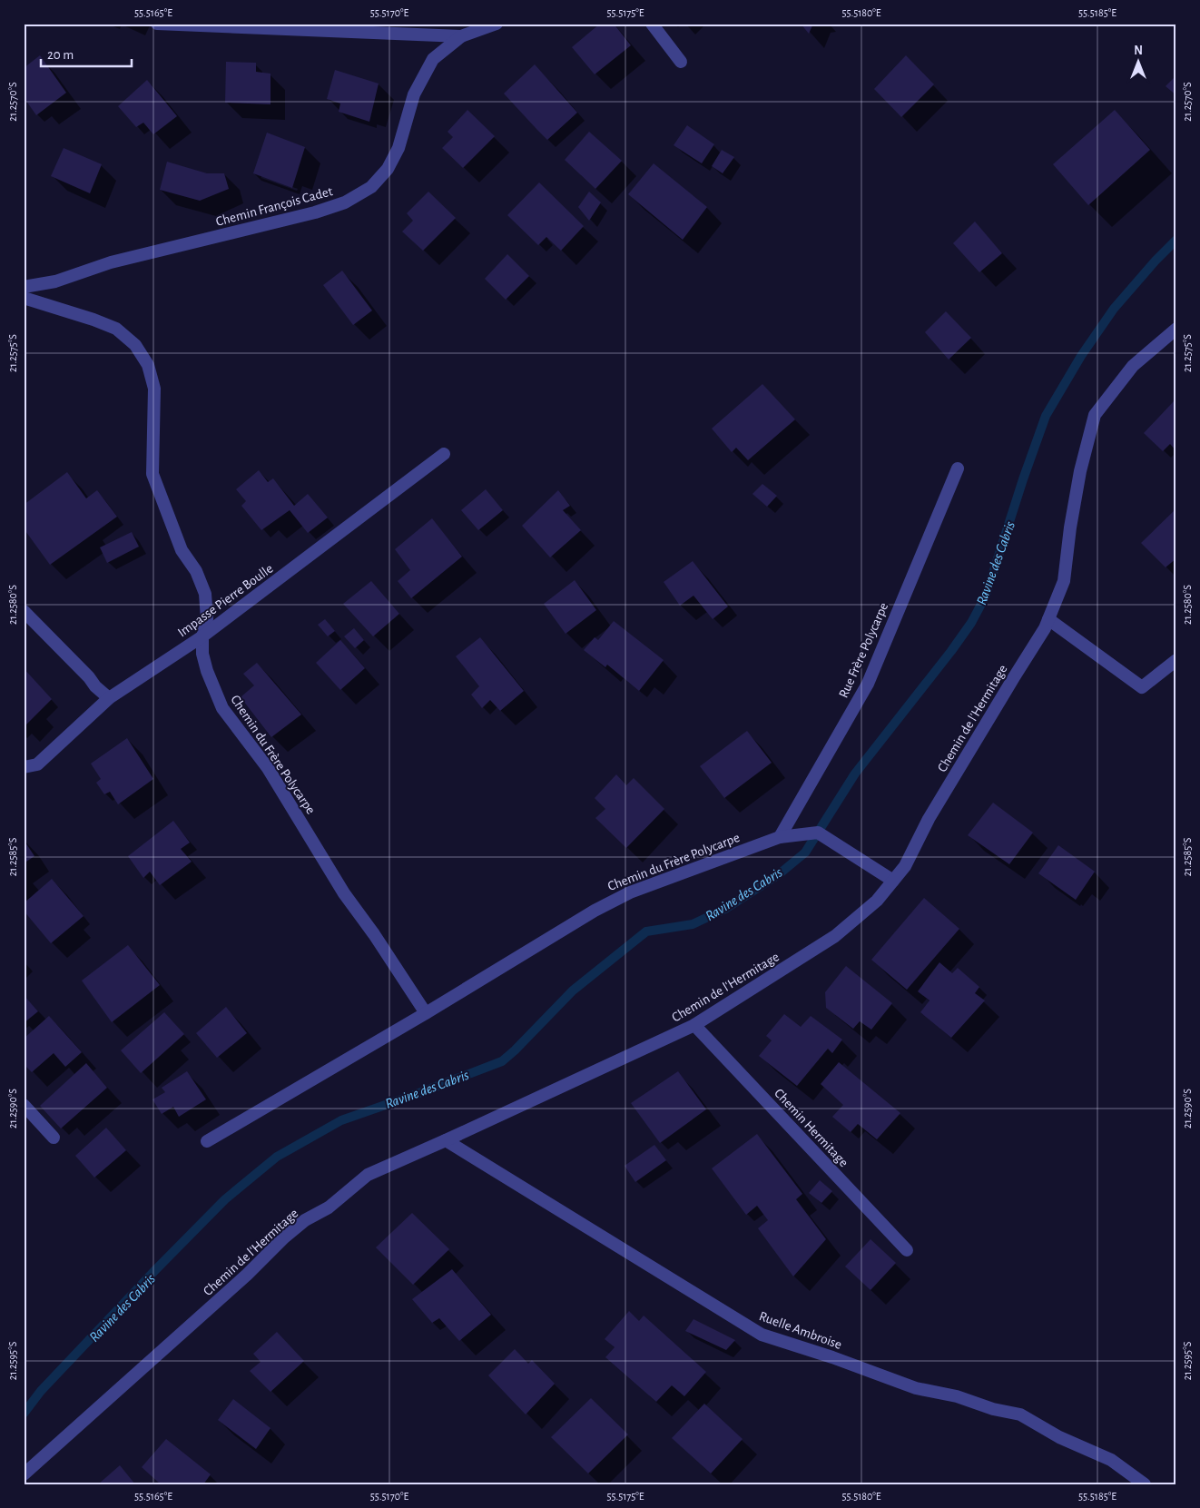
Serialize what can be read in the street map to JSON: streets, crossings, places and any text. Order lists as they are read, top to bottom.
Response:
{
  "streets": {
    "street": [
      "Chemin François Cadet",
      "Impasse Pierre Boulle",
      "Rue Frère Polycarpe",
      "Chemin de l'Hermitage",
      "Chemin du Frère Polycarpe",
      "Chemin Hermitage",
      "Ruelle Ambroise"
    ]
  },
  "crossings": [
    ["Impasse Pierre Boulle", "Chemin du Frère Polycarpe"],
    ["Rue Frère Polycarpe", "Chemin du Frère Polycarpe"],
    ["Chemin de l'Hermitage", "Chemin du Frère Polycarpe"],
    ["Chemin de l'Hermitage", "Chemin Hermitage"],
    ["Chemin de l'Hermitage", "Ruelle Ambroise"]
  ],
  "water": ["Ravine des Cabris"],
  "scale_bar": "20 m",
  "north": "top",
  "coordinates": [
    "55.5165°E",
    "55.5170°E",
    "55.5175°E",
    "55.5180°E",
    "55.5185°E",
    "21.2570°S",
    "21.2575°S",
    "21.2580°S",
    "21.2585°S",
    "21.2590°S",
    "21.2595°S"
  ]
}
